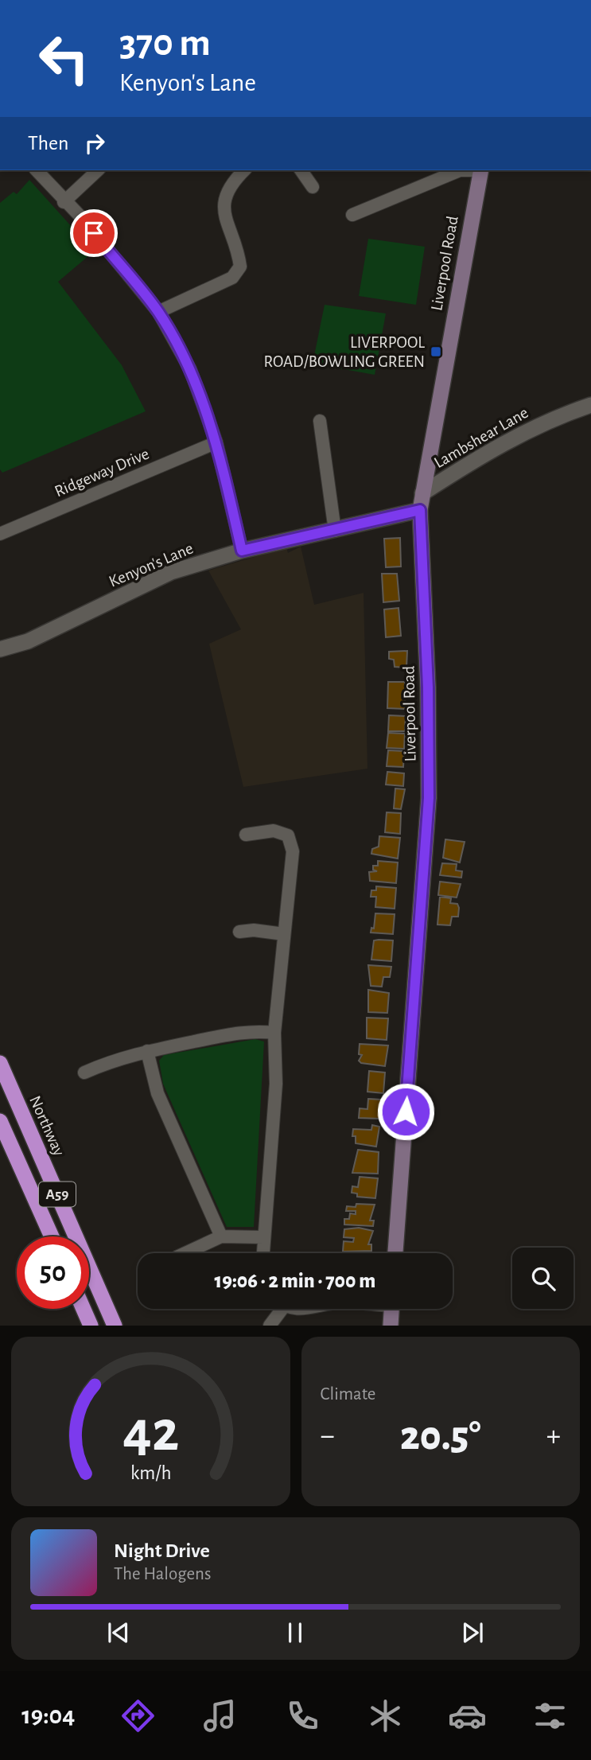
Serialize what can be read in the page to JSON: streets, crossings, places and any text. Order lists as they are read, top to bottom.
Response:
{
  "streets": {
    "highway": ["Northway", "A59"],
    "main road": ["Liverpool Road"],
    "street": ["Lambshear Lane", "Ridgeway Drive", "Kenyon's Lane"]
  },
  "crossings": [
    ["Liverpool Road", "Lambshear Lane"],
    ["Liverpool Road", "Kenyon's Lane"]
  ],
  "places": {
    "transit": ["LIVERPOOL ROAD/BOWLING GREEN"]
  },
  "page": {
    "turn": ["370 m", "Kenyon's Lane"],
    "then": "Then",
    "limit": "50",
    "trip": "19:06 · 2 min · 700 m",
    "tile": "Climate",
    "heat": ["−", "20.5°", "+"],
    "song": ["Night Drive", "The Halogens"],
    "tabs": "19:04",
    "gauge": ["42", "km/h"]
  }
}
